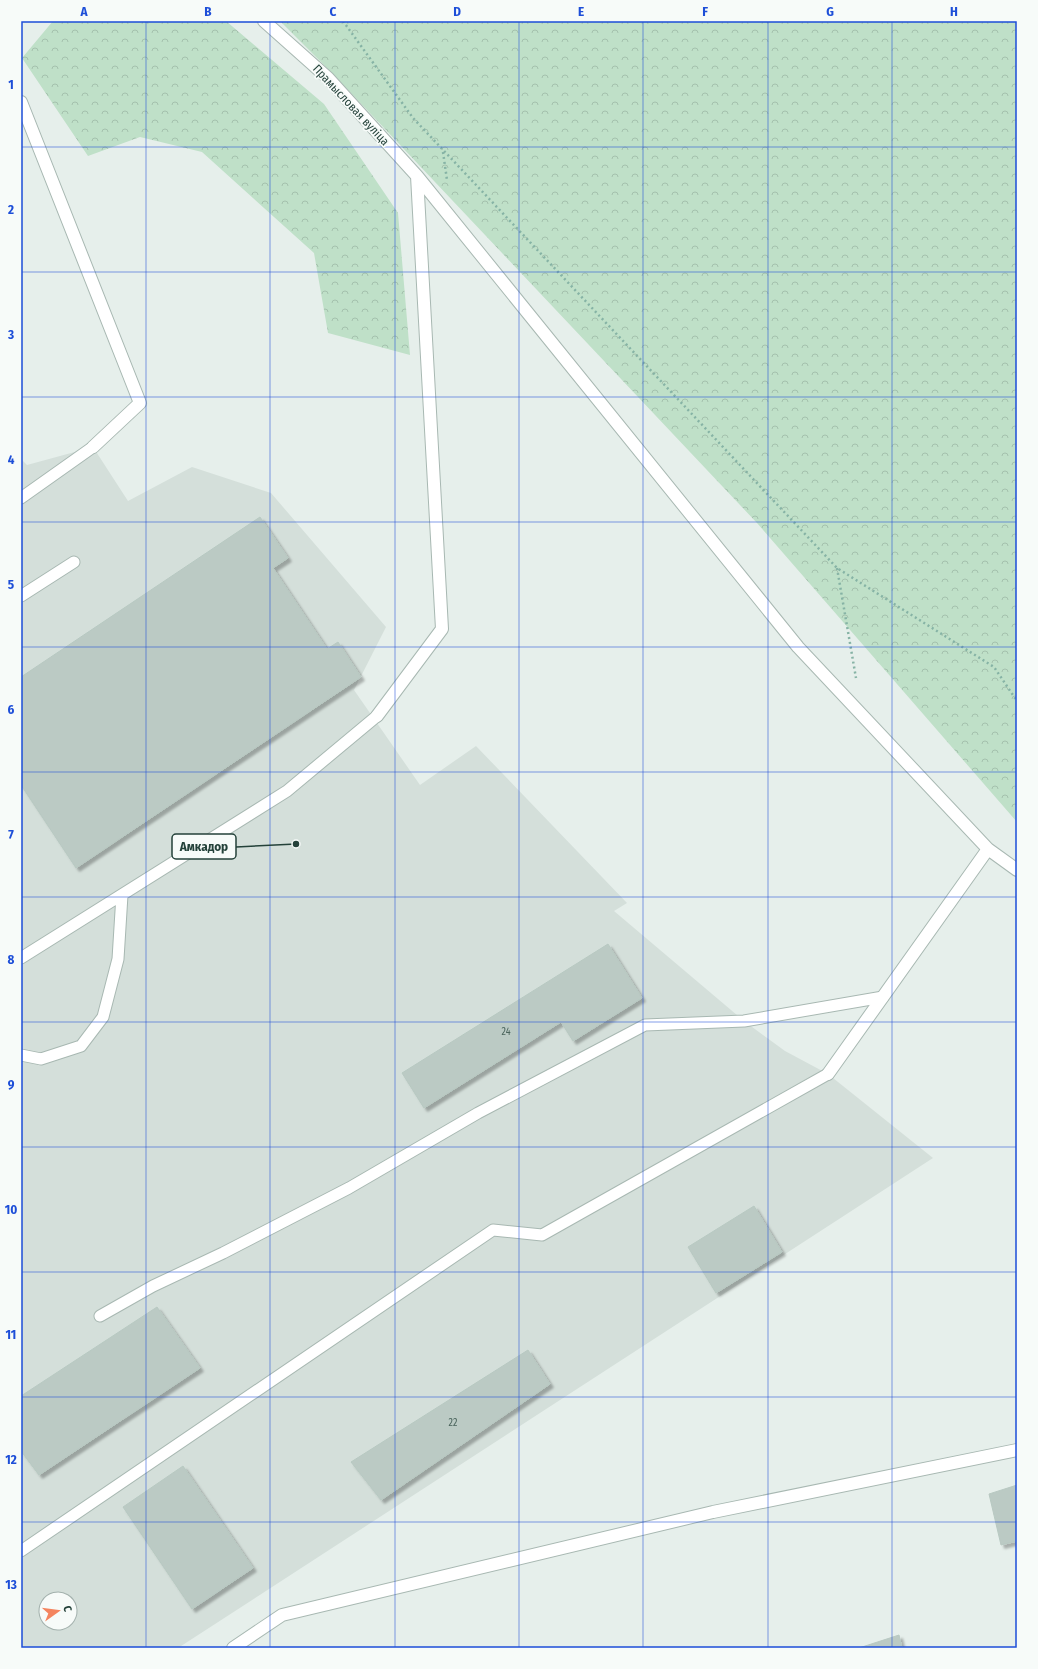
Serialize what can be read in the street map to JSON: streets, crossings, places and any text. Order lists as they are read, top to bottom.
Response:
{
  "streets": {
    "street": ["Прамысловая вуліца"]
  },
  "places": ["Амкадор"],
  "house_numbers": ["24", "22"],
  "north": "right",
  "grid": {
    "columns": [
      "A",
      "B",
      "C",
      "D",
      "E",
      "F",
      "G",
      "H"
    ],
    "rows": [
      "1",
      "2",
      "3",
      "4",
      "5",
      "6",
      "7",
      "8",
      "9",
      "10",
      "11",
      "12",
      "13"
    ]
  }
}
